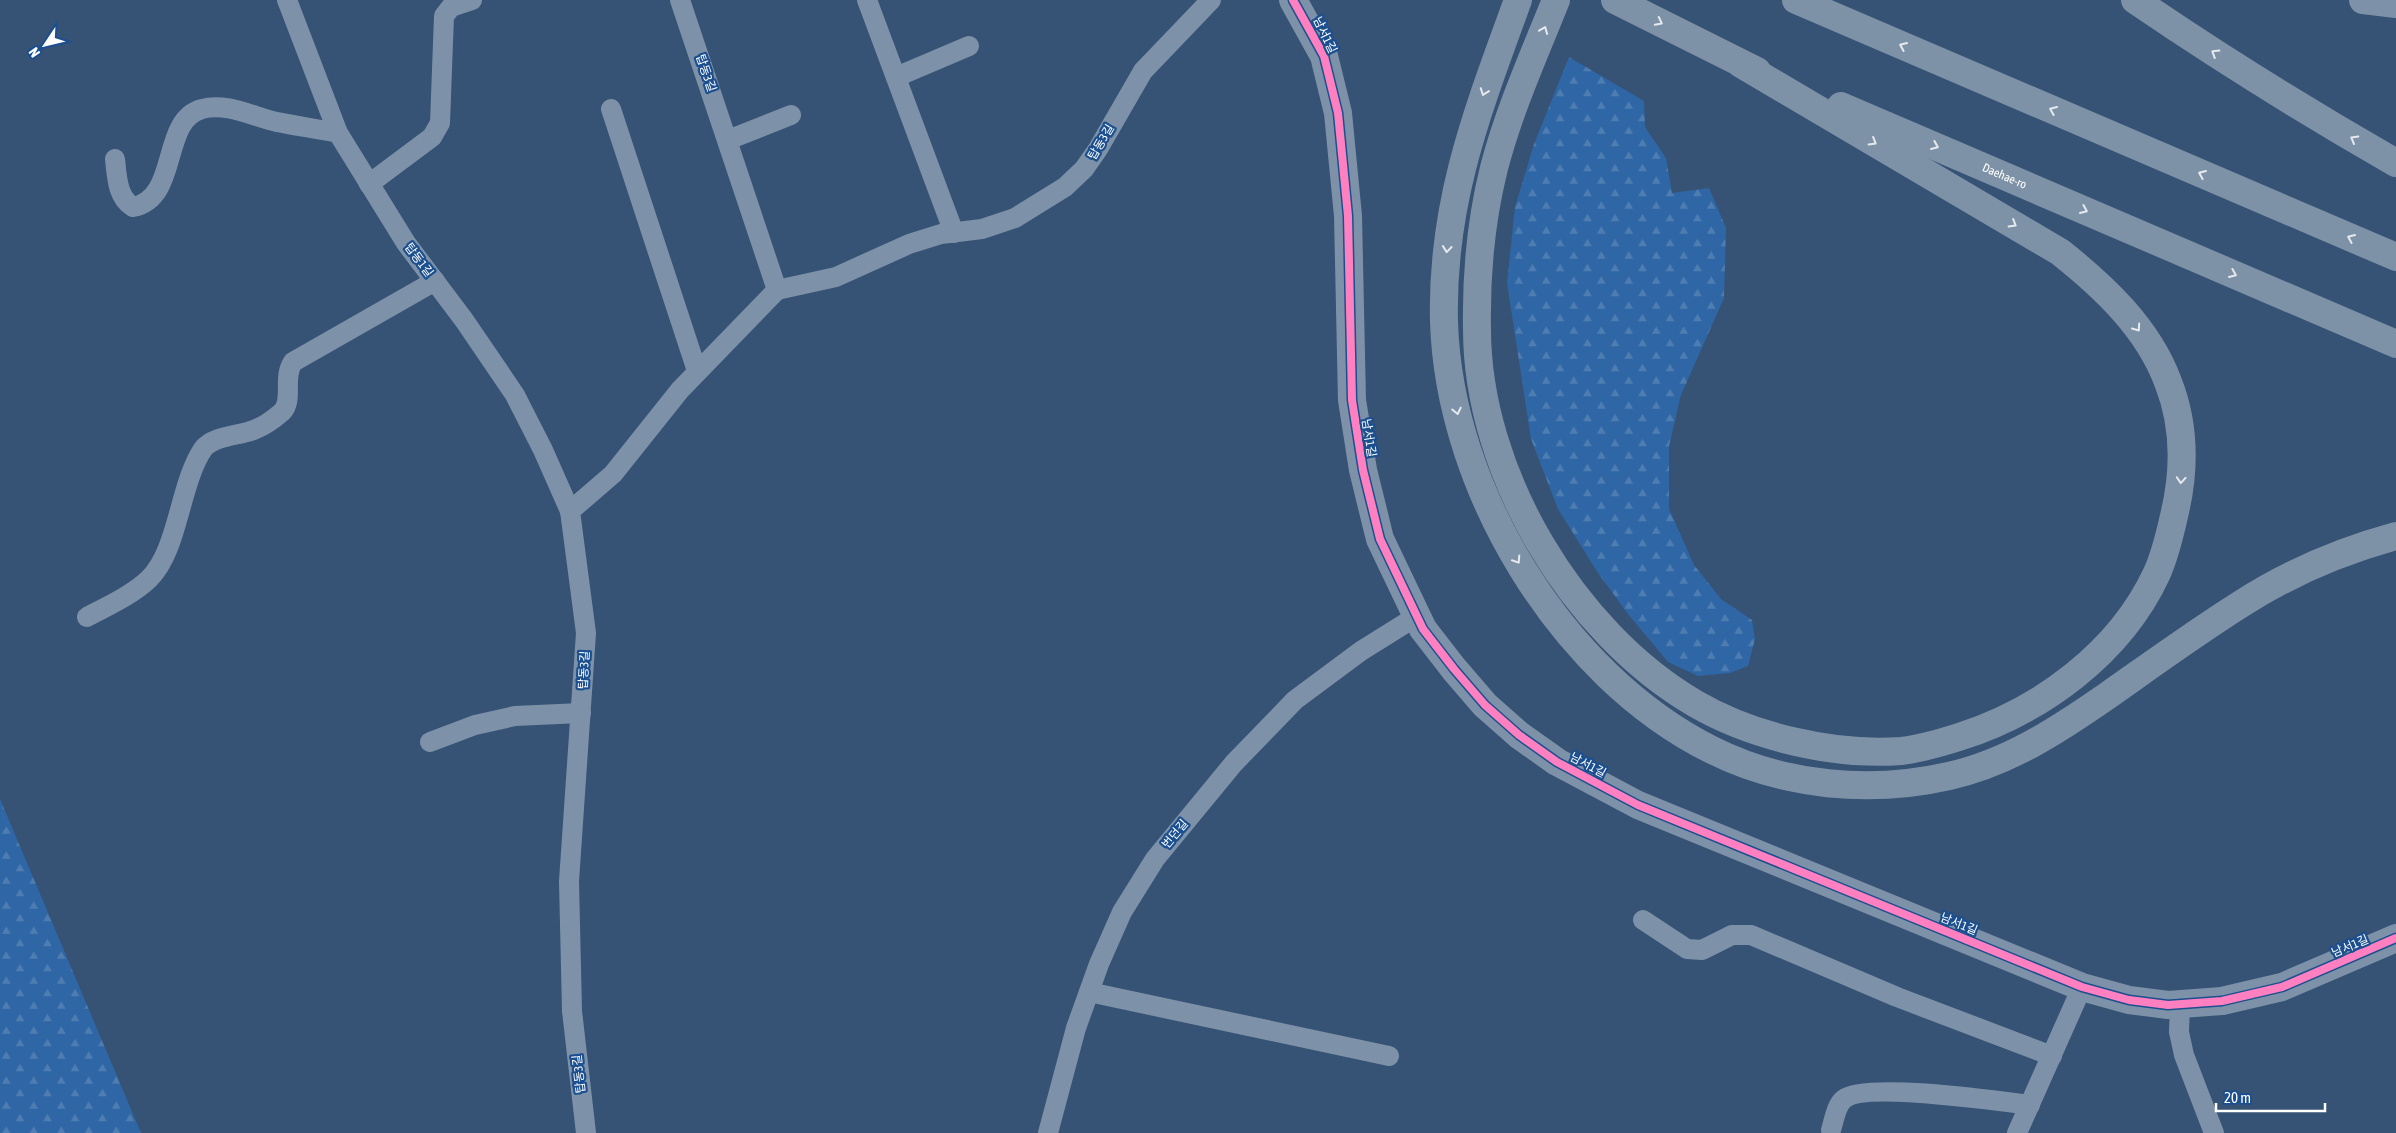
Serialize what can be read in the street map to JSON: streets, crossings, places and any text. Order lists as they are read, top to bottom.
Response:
{
  "streets": {
    "highway": ["Daehae-ro"],
    "street": ["남서1길"],
    "lane": ["탑동3길", "탑동1길", "번던길"]
  },
  "crossings": [
    ["남서1길", "번던길"],
    ["탑동3길", "탑동1길"]
  ],
  "scale_bar": "20 m",
  "north": "bottom left"
}
